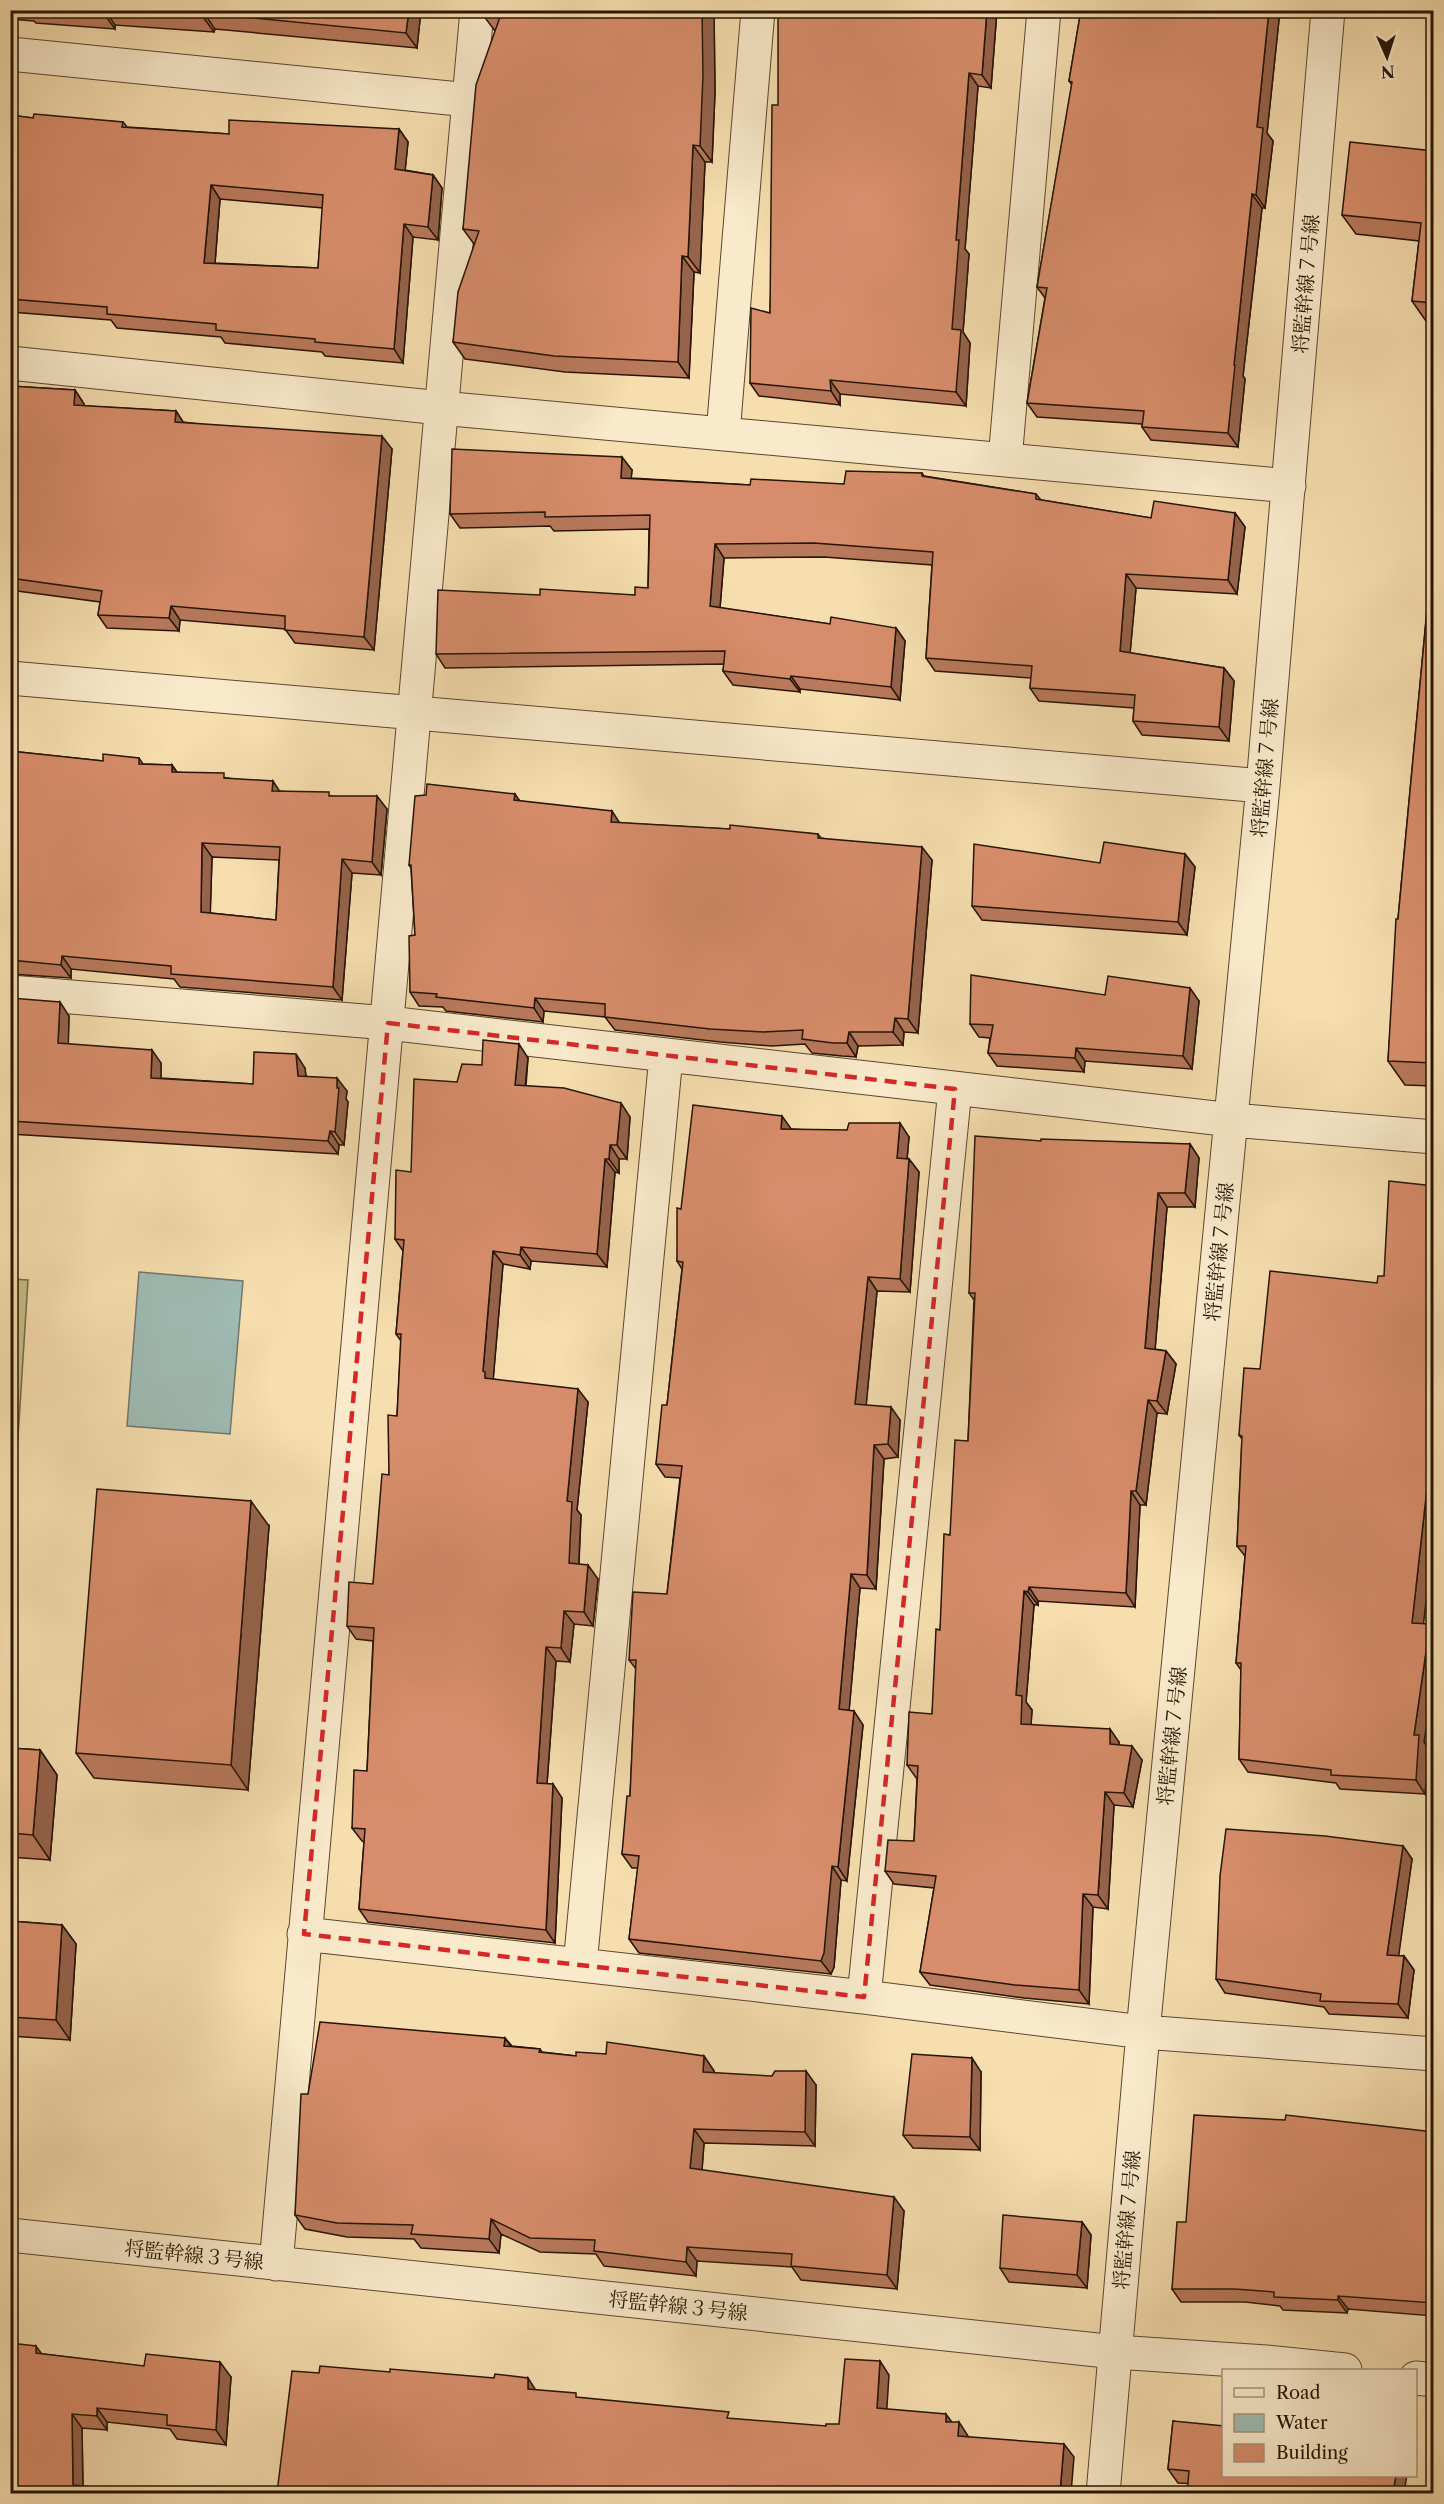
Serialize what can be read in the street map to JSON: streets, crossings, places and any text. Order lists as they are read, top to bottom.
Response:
{
  "streets": {
    "street": ["将監幹線７号線", "将監幹線３号線"]
  },
  "crossings": [
    ["将監幹線７号線", "将監幹線３号線"]
  ],
  "legend": ["Road", "Water", "Building"],
  "north": "bottom"
}
